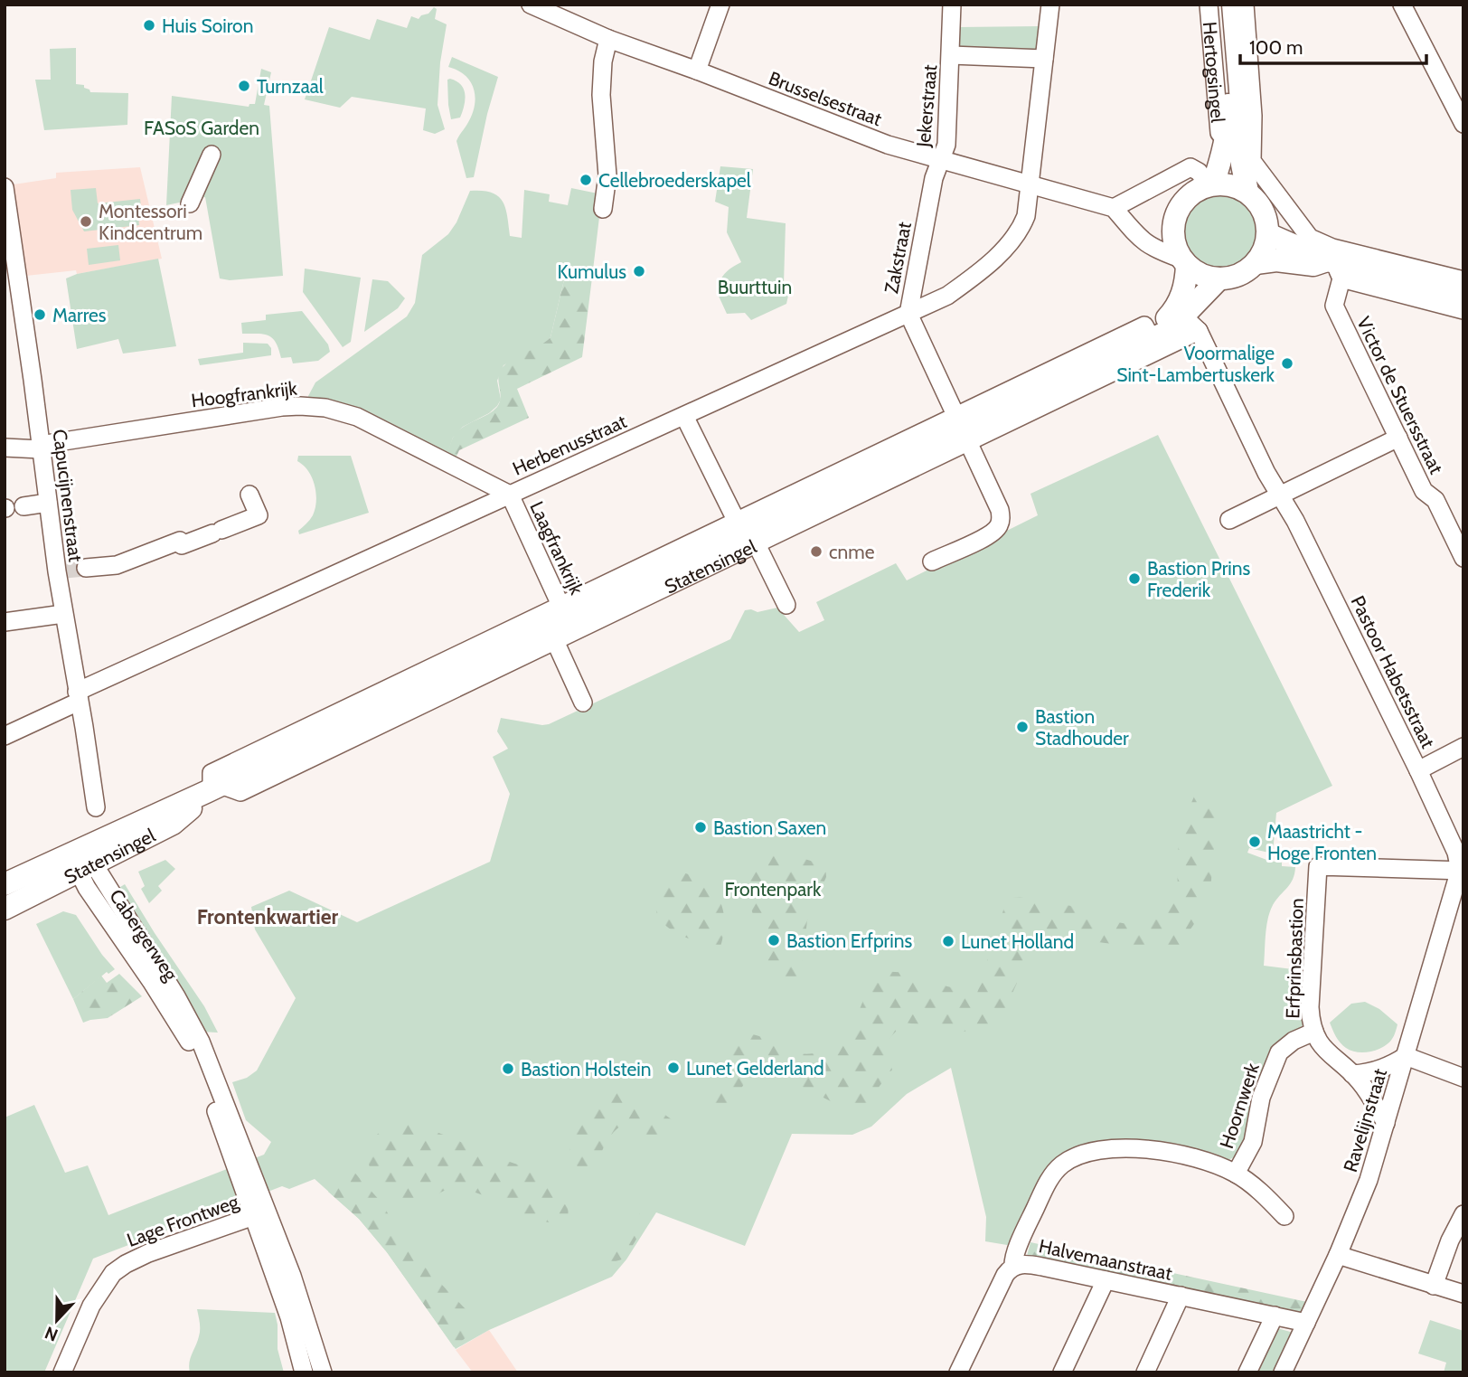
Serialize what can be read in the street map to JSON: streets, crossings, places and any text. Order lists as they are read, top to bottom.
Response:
{
  "streets": {
    "main road": ["Hertogsingel", "Statensingel"],
    "street": [
      "Brusselsestraat",
      "Jekerstraat",
      "Zakstraat",
      "Hoogfrankrijk",
      "Victor de Stuersstraat",
      "Herbenusstraat",
      "Capucijnenstraat",
      "Laagfrankrijk",
      "Pastoor Habetsstraat",
      "Cabergerweg",
      "Erfprinsbastion",
      "Hoornwerk",
      "Ravelijnstraat",
      "Lage Frontweg",
      "Halvemaanstraat"
    ]
  },
  "crossings": [
    ["Hertogsingel", "Statensingel"],
    ["Brusselsestraat", "Jekerstraat"],
    ["Brusselsestraat", "Zakstraat"],
    ["Brusselsestraat", "Herbenusstraat"],
    ["Jekerstraat", "Zakstraat"],
    ["Jekerstraat", "Herbenusstraat"],
    ["Zakstraat", "Herbenusstraat"],
    ["Zakstraat", "Statensingel"],
    ["Hoogfrankrijk", "Herbenusstraat"],
    ["Hoogfrankrijk", "Capucijnenstraat"],
    ["Hoogfrankrijk", "Laagfrankrijk"],
    ["Herbenusstraat", "Capucijnenstraat"],
    ["Herbenusstraat", "Laagfrankrijk"],
    ["Laagfrankrijk", "Statensingel"],
    ["Statensingel", "Pastoor Habetsstraat"],
    ["Statensingel", "Cabergerweg"],
    ["Pastoor Habetsstraat", "Erfprinsbastion"],
    ["Pastoor Habetsstraat", "Ravelijnstraat"],
    ["Cabergerweg", "Lage Frontweg"],
    ["Erfprinsbastion", "Hoornwerk"],
    ["Erfprinsbastion", "Ravelijnstraat"],
    ["Ravelijnstraat", "Halvemaanstraat"]
  ],
  "districts": ["Frontenkwartier"],
  "parks": ["FASoS Garden", "Buurttuin", "Frontenpark"],
  "places": [
    "Huis Soiron",
    "Turnzaal",
    "Cellebroederskapel",
    "Montessori Kindcentrum",
    "Kumulus",
    "Marres",
    "Voormalige Sint-Lambertuskerk",
    "cnme",
    "Bastion Prins Frederik",
    "Bastion Stadhouder",
    "Bastion Saxen",
    "Maastricht - Hoge Fronten",
    "Bastion Erfprins",
    "Lunet Holland",
    "Lunet Gelderland",
    "Bastion Holstein"
  ],
  "scale_bar": "100 m",
  "north": "bottom"
}
